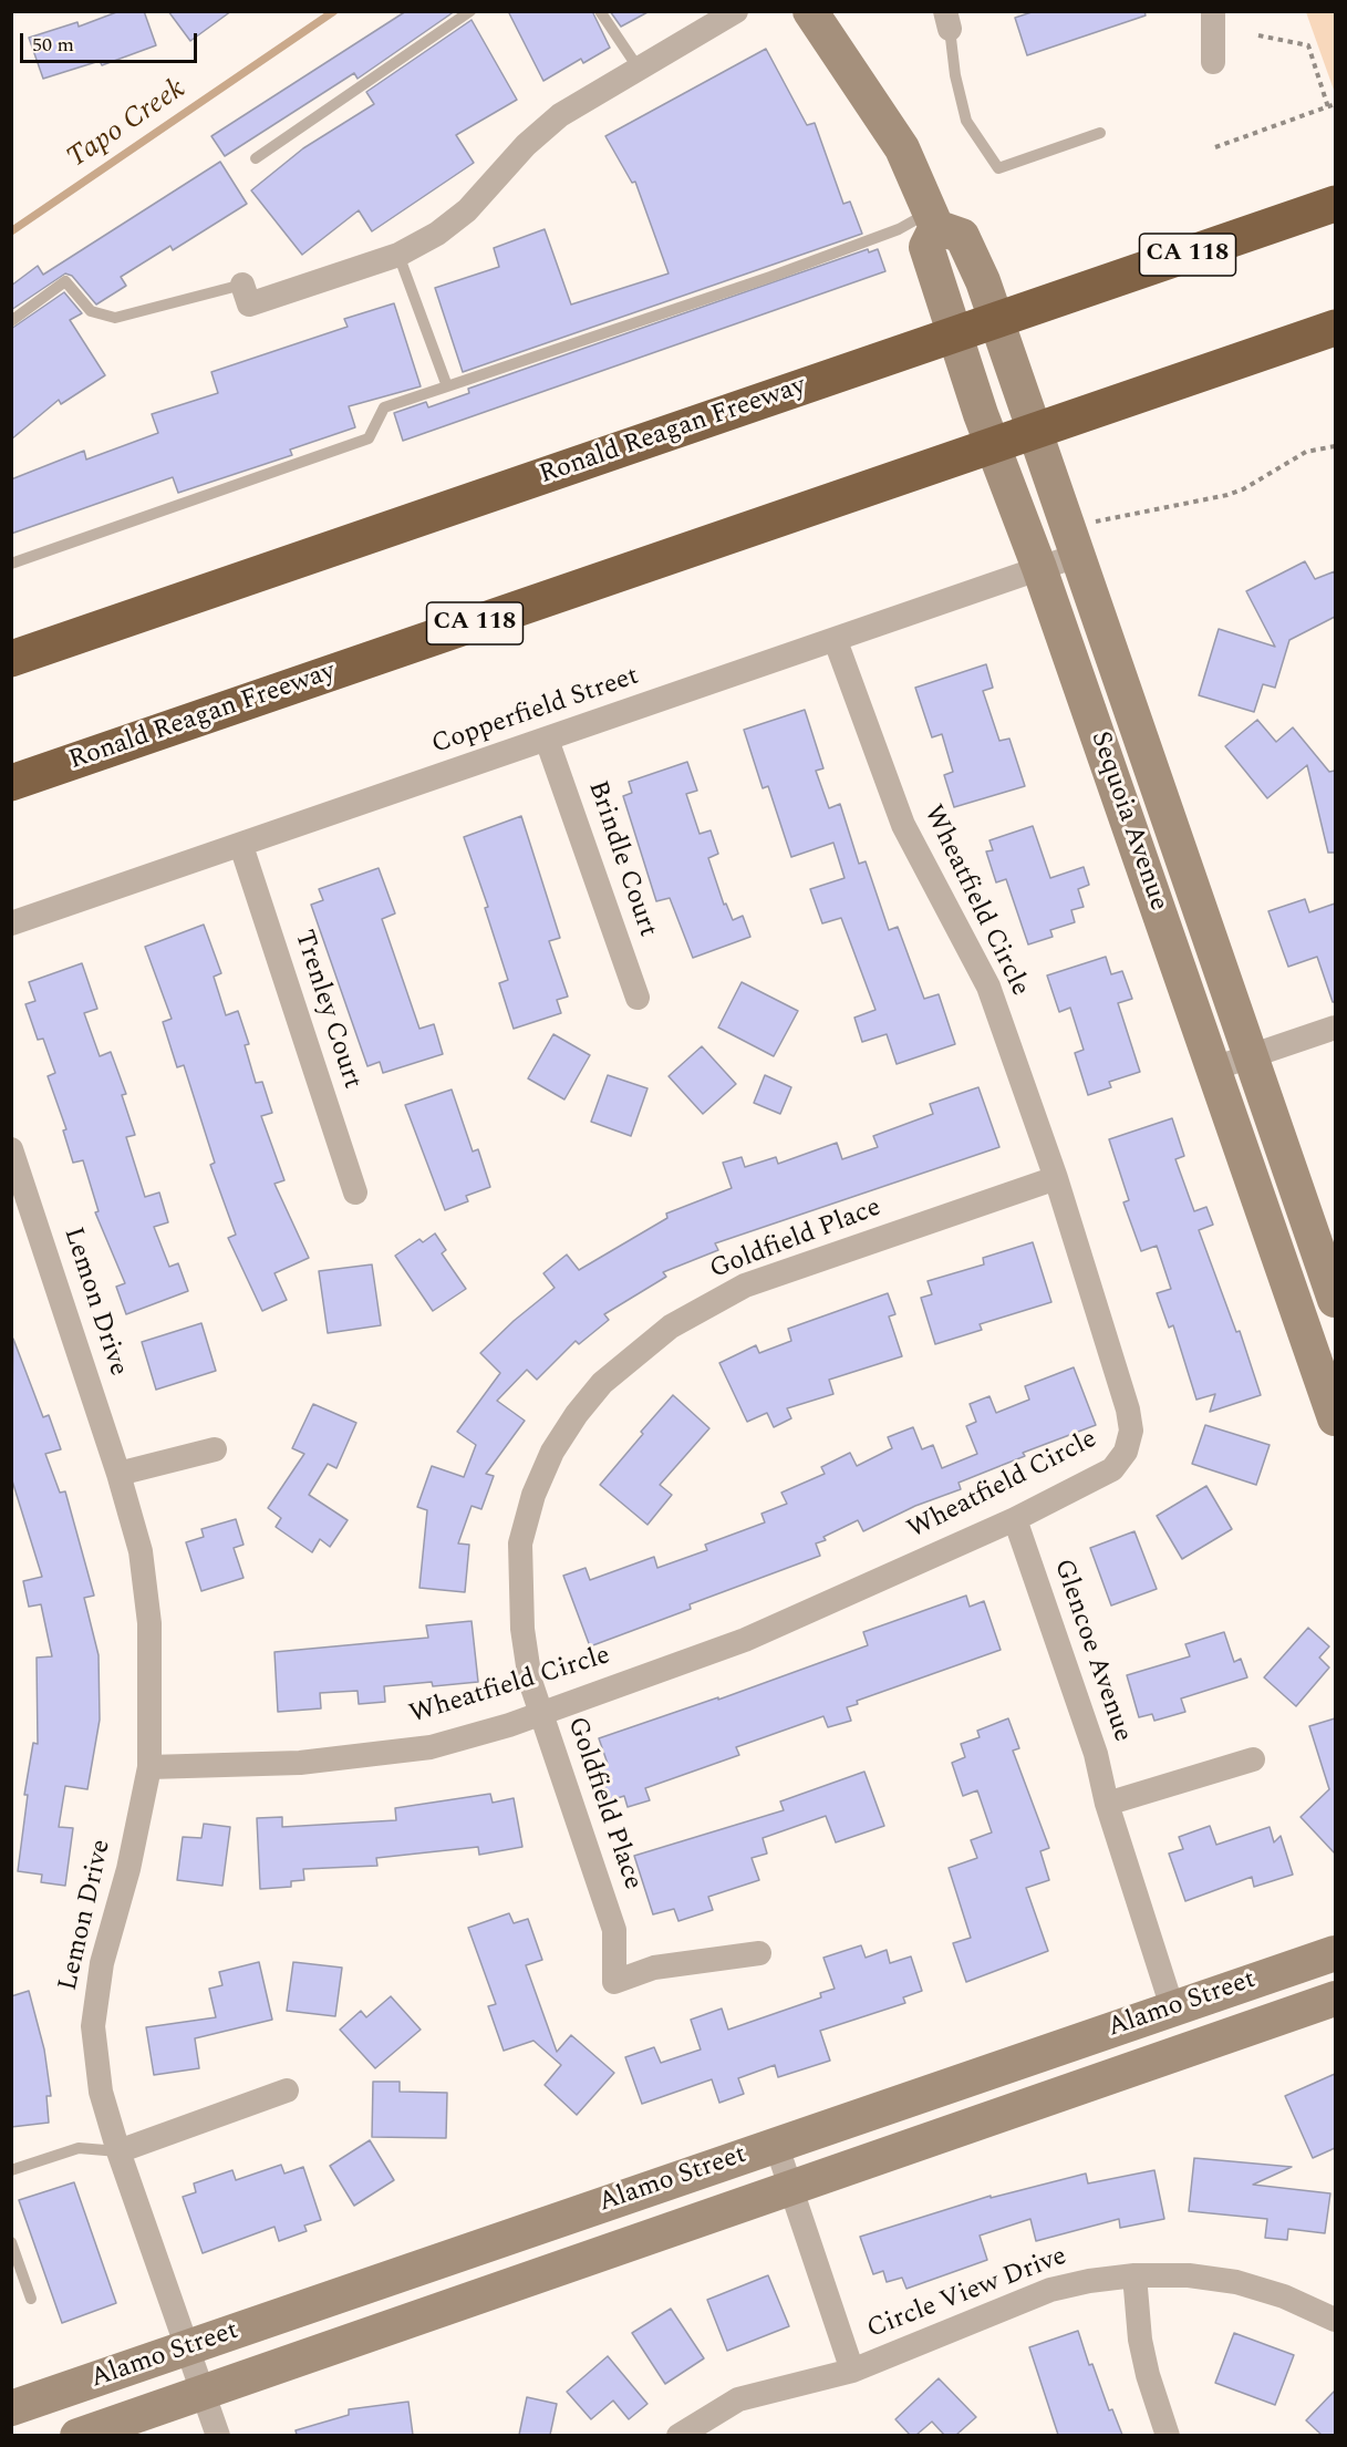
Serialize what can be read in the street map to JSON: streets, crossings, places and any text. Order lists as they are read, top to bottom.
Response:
{
  "streets": {
    "highway": ["CA 118", "Ronald Reagan Freeway"],
    "main road": ["Sequoia Avenue", "Alamo Street"],
    "street": [
      "Copperfield Street",
      "Brindle Court",
      "Wheatfield Circle",
      "Trenley Court",
      "Goldfield Place",
      "Lemon Drive",
      "Glencoe Avenue",
      "Circle View Drive"
    ]
  },
  "crossings": [
    ["Copperfield Street", "Sequoia Avenue"],
    ["Copperfield Street", "Brindle Court"],
    ["Copperfield Street", "Wheatfield Circle"],
    ["Copperfield Street", "Trenley Court"],
    ["Wheatfield Circle", "Goldfield Place"],
    ["Wheatfield Circle", "Lemon Drive"],
    ["Wheatfield Circle", "Glencoe Avenue"],
    ["Lemon Drive", "Alamo Street"],
    ["Glencoe Avenue", "Alamo Street"]
  ],
  "water": ["Tapo Creek"],
  "scale_bar": "50 m"
}
